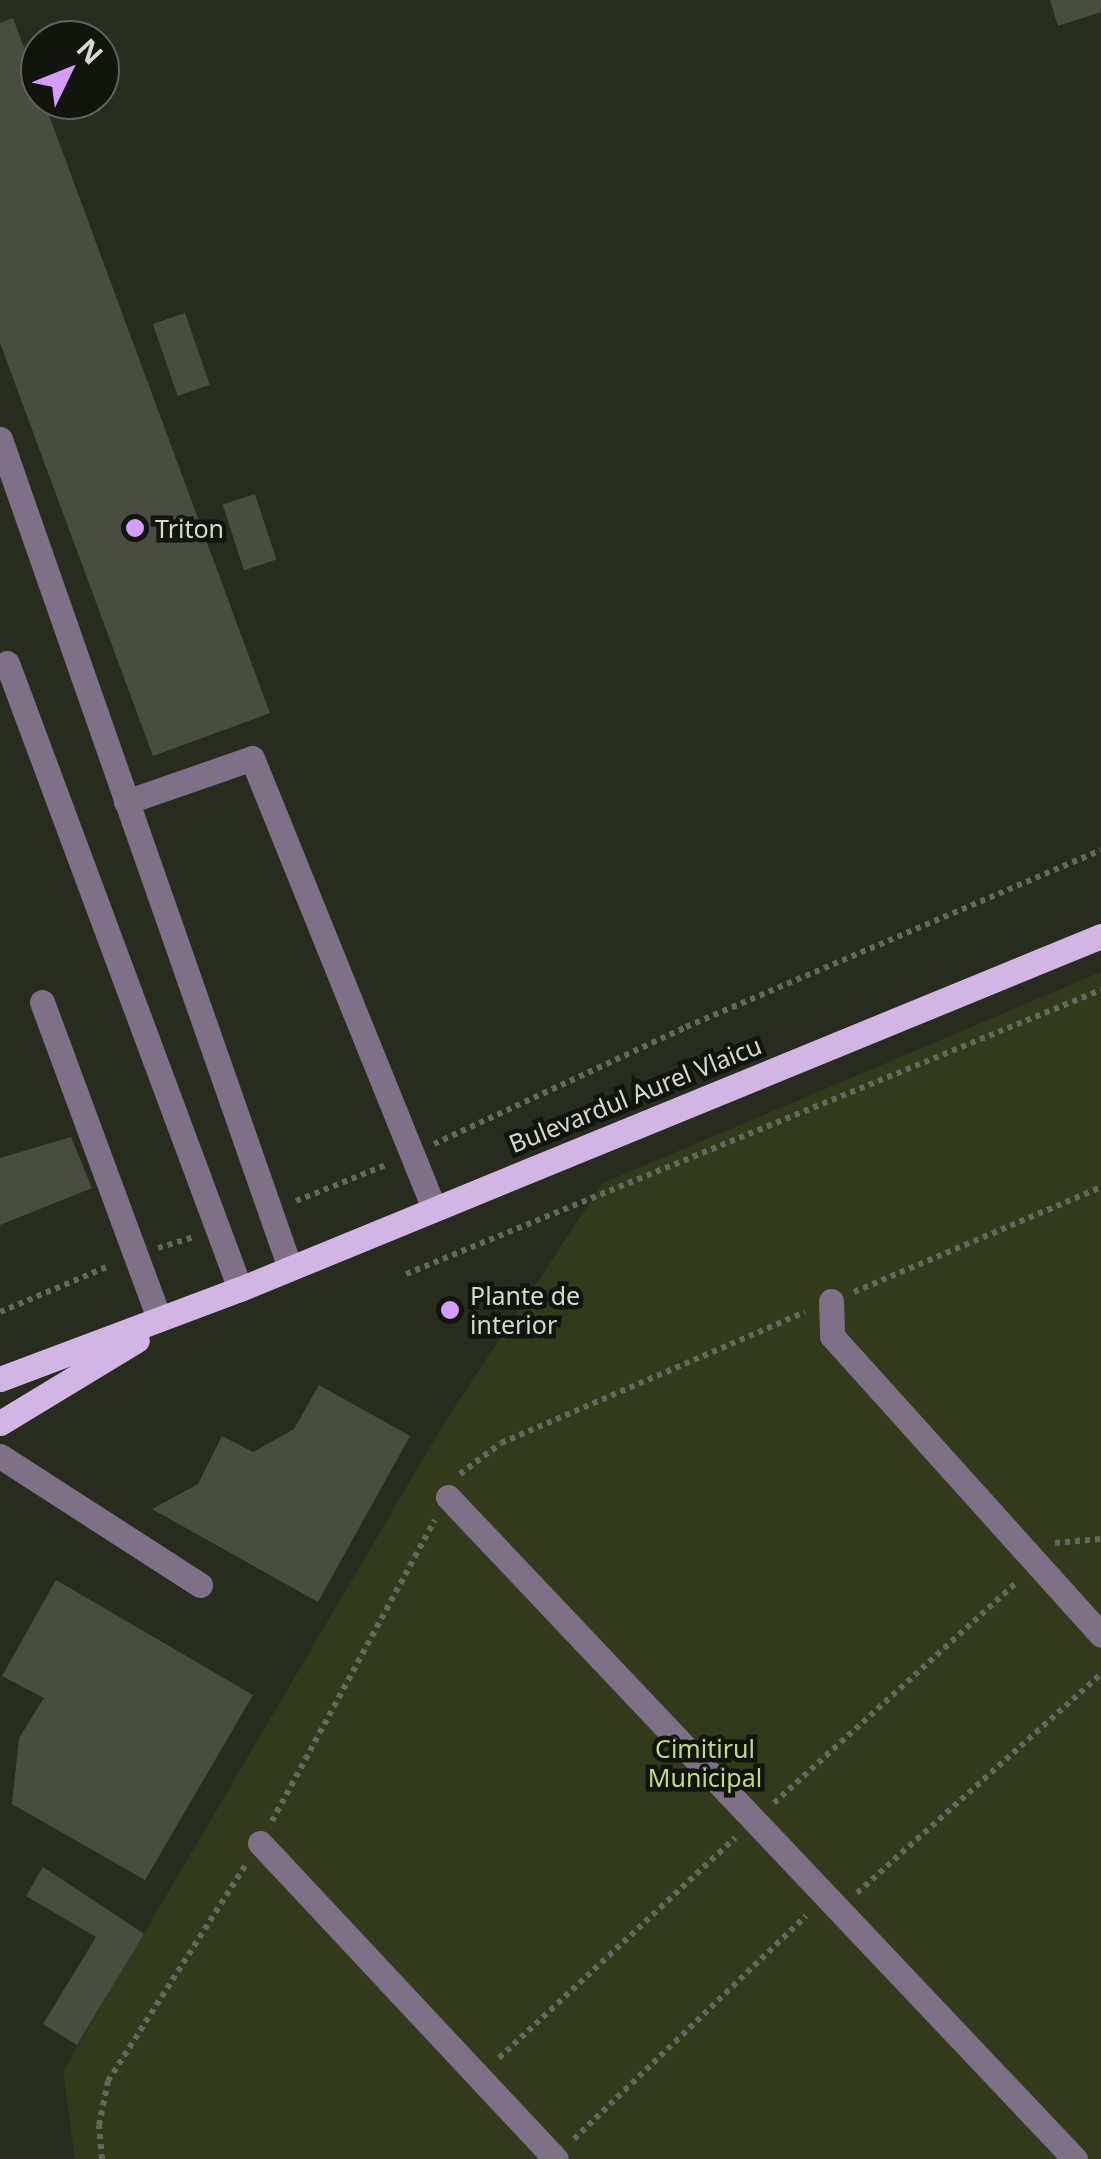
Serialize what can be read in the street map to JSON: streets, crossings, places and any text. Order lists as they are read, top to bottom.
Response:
{
  "streets": {
    "main road": ["Bulevardul Aurel Vlaicu"]
  },
  "parks": ["Cimitirul Municipal"],
  "places": ["Triton", "Plante de interior"],
  "north": "top right"
}
